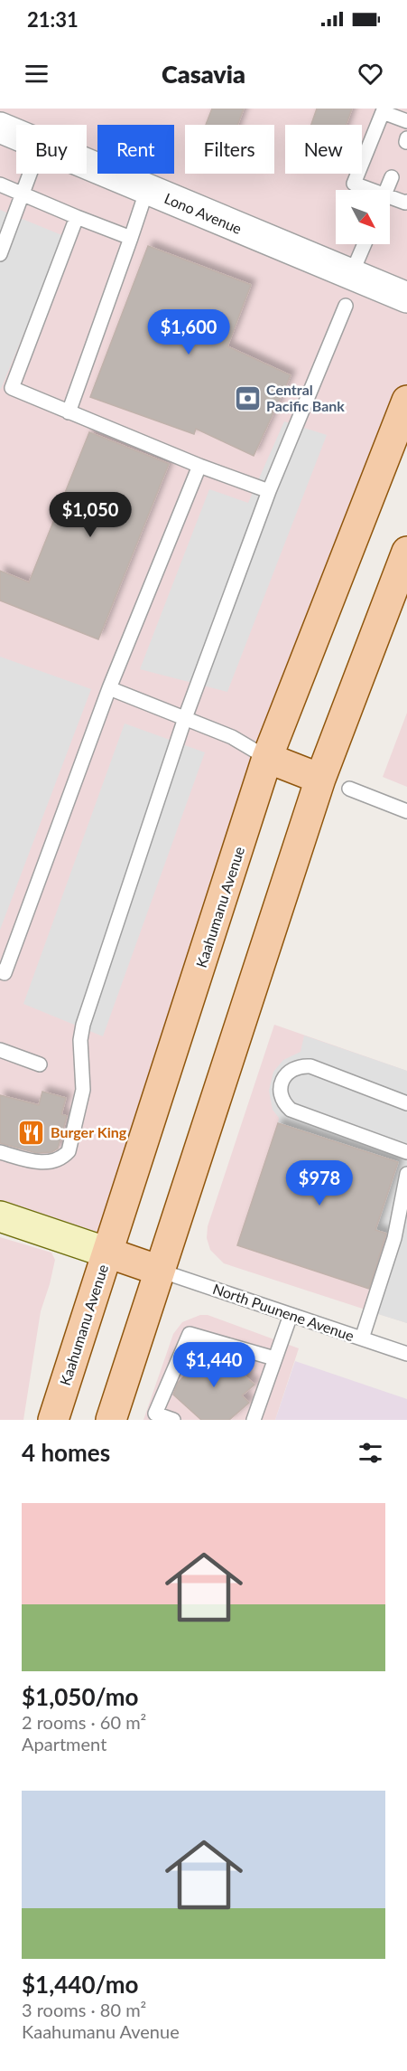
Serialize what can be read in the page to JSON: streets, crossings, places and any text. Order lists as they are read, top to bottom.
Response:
{
  "streets": {
    "main road": ["Kaahumanu Avenue"],
    "street": ["Lono Avenue"],
    "lane": ["North Puunene Avenue"]
  },
  "places": {
    "bank": ["Central Pacific Bank"],
    "restaurant": ["Burger King"]
  },
  "north": "bottom right",
  "page": {
    "status": "21:31",
    "header": "Casavia",
    "chip": [
      "Buy",
      "Rent",
      "Filters",
      "New"
    ],
    "price": [
      "$1,600",
      "$1,050",
      "$978",
      "$1,440"
    ],
    "heading": "4 homes",
    "list": [
      {
        "name": "$1,050/mo",
        "note": "2 rooms · 60 m² · Apartment"
      },
      {
        "name": "$1,440/mo",
        "note": "3 rooms · 80 m² · Kaahumanu Avenue"
      }
    ]
  }
}
